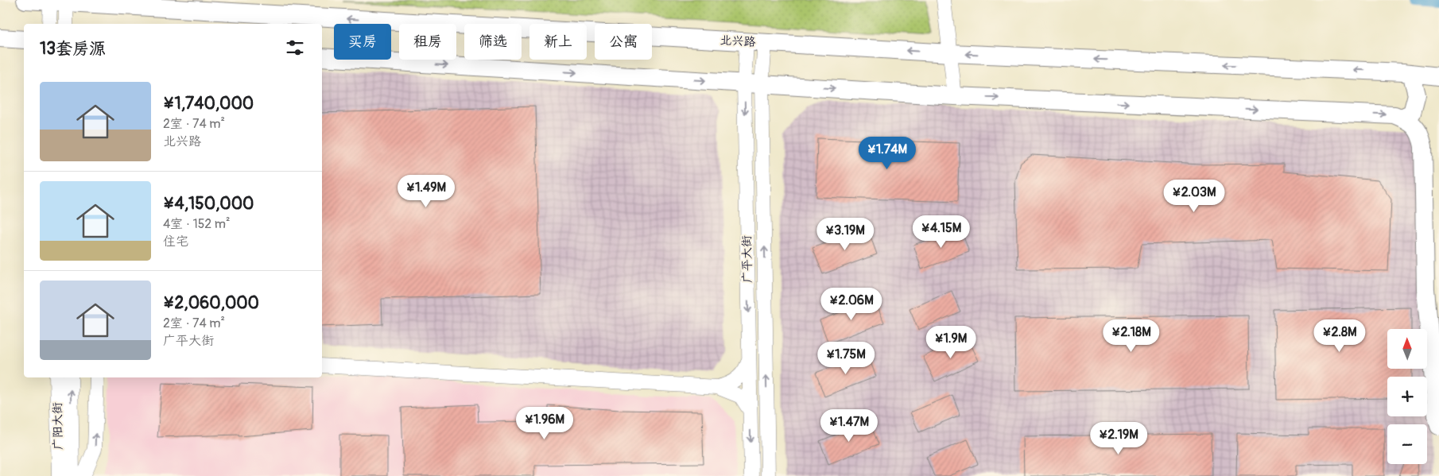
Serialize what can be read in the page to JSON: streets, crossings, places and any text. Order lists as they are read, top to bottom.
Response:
{
  "streets": {
    "main road": ["北兴路"],
    "street": ["广平大街", "广阳大街"]
  },
  "crossings": [
    ["北兴路", "广平大街"]
  ],
  "north": "top",
  "page": {
    "chip": [
      "买房",
      "租房",
      "筛选",
      "新上",
      "公寓"
    ],
    "heading": "13套房源",
    "list": [
      {
        "name": "¥1,740,000",
        "note": "2室 · 74 m² · 北兴路"
      },
      {
        "name": "¥4,150,000",
        "note": "4室 · 152 m² · 住宅"
      },
      {
        "name": "¥2,060,000",
        "note": "2室 · 74 m² · 广平大街"
      }
    ],
    "price": [
      "¥1.74M",
      "¥1.49M",
      "¥2.03M",
      "¥4.15M",
      "¥3.19M",
      "¥2.06M",
      "¥2.18M",
      "¥2.8M",
      "¥1.9M",
      "¥1.75M",
      "¥1.96M",
      "¥1.47M",
      "¥2.19M"
    ],
    "map_buttons": ["+", "−"]
  }
}
